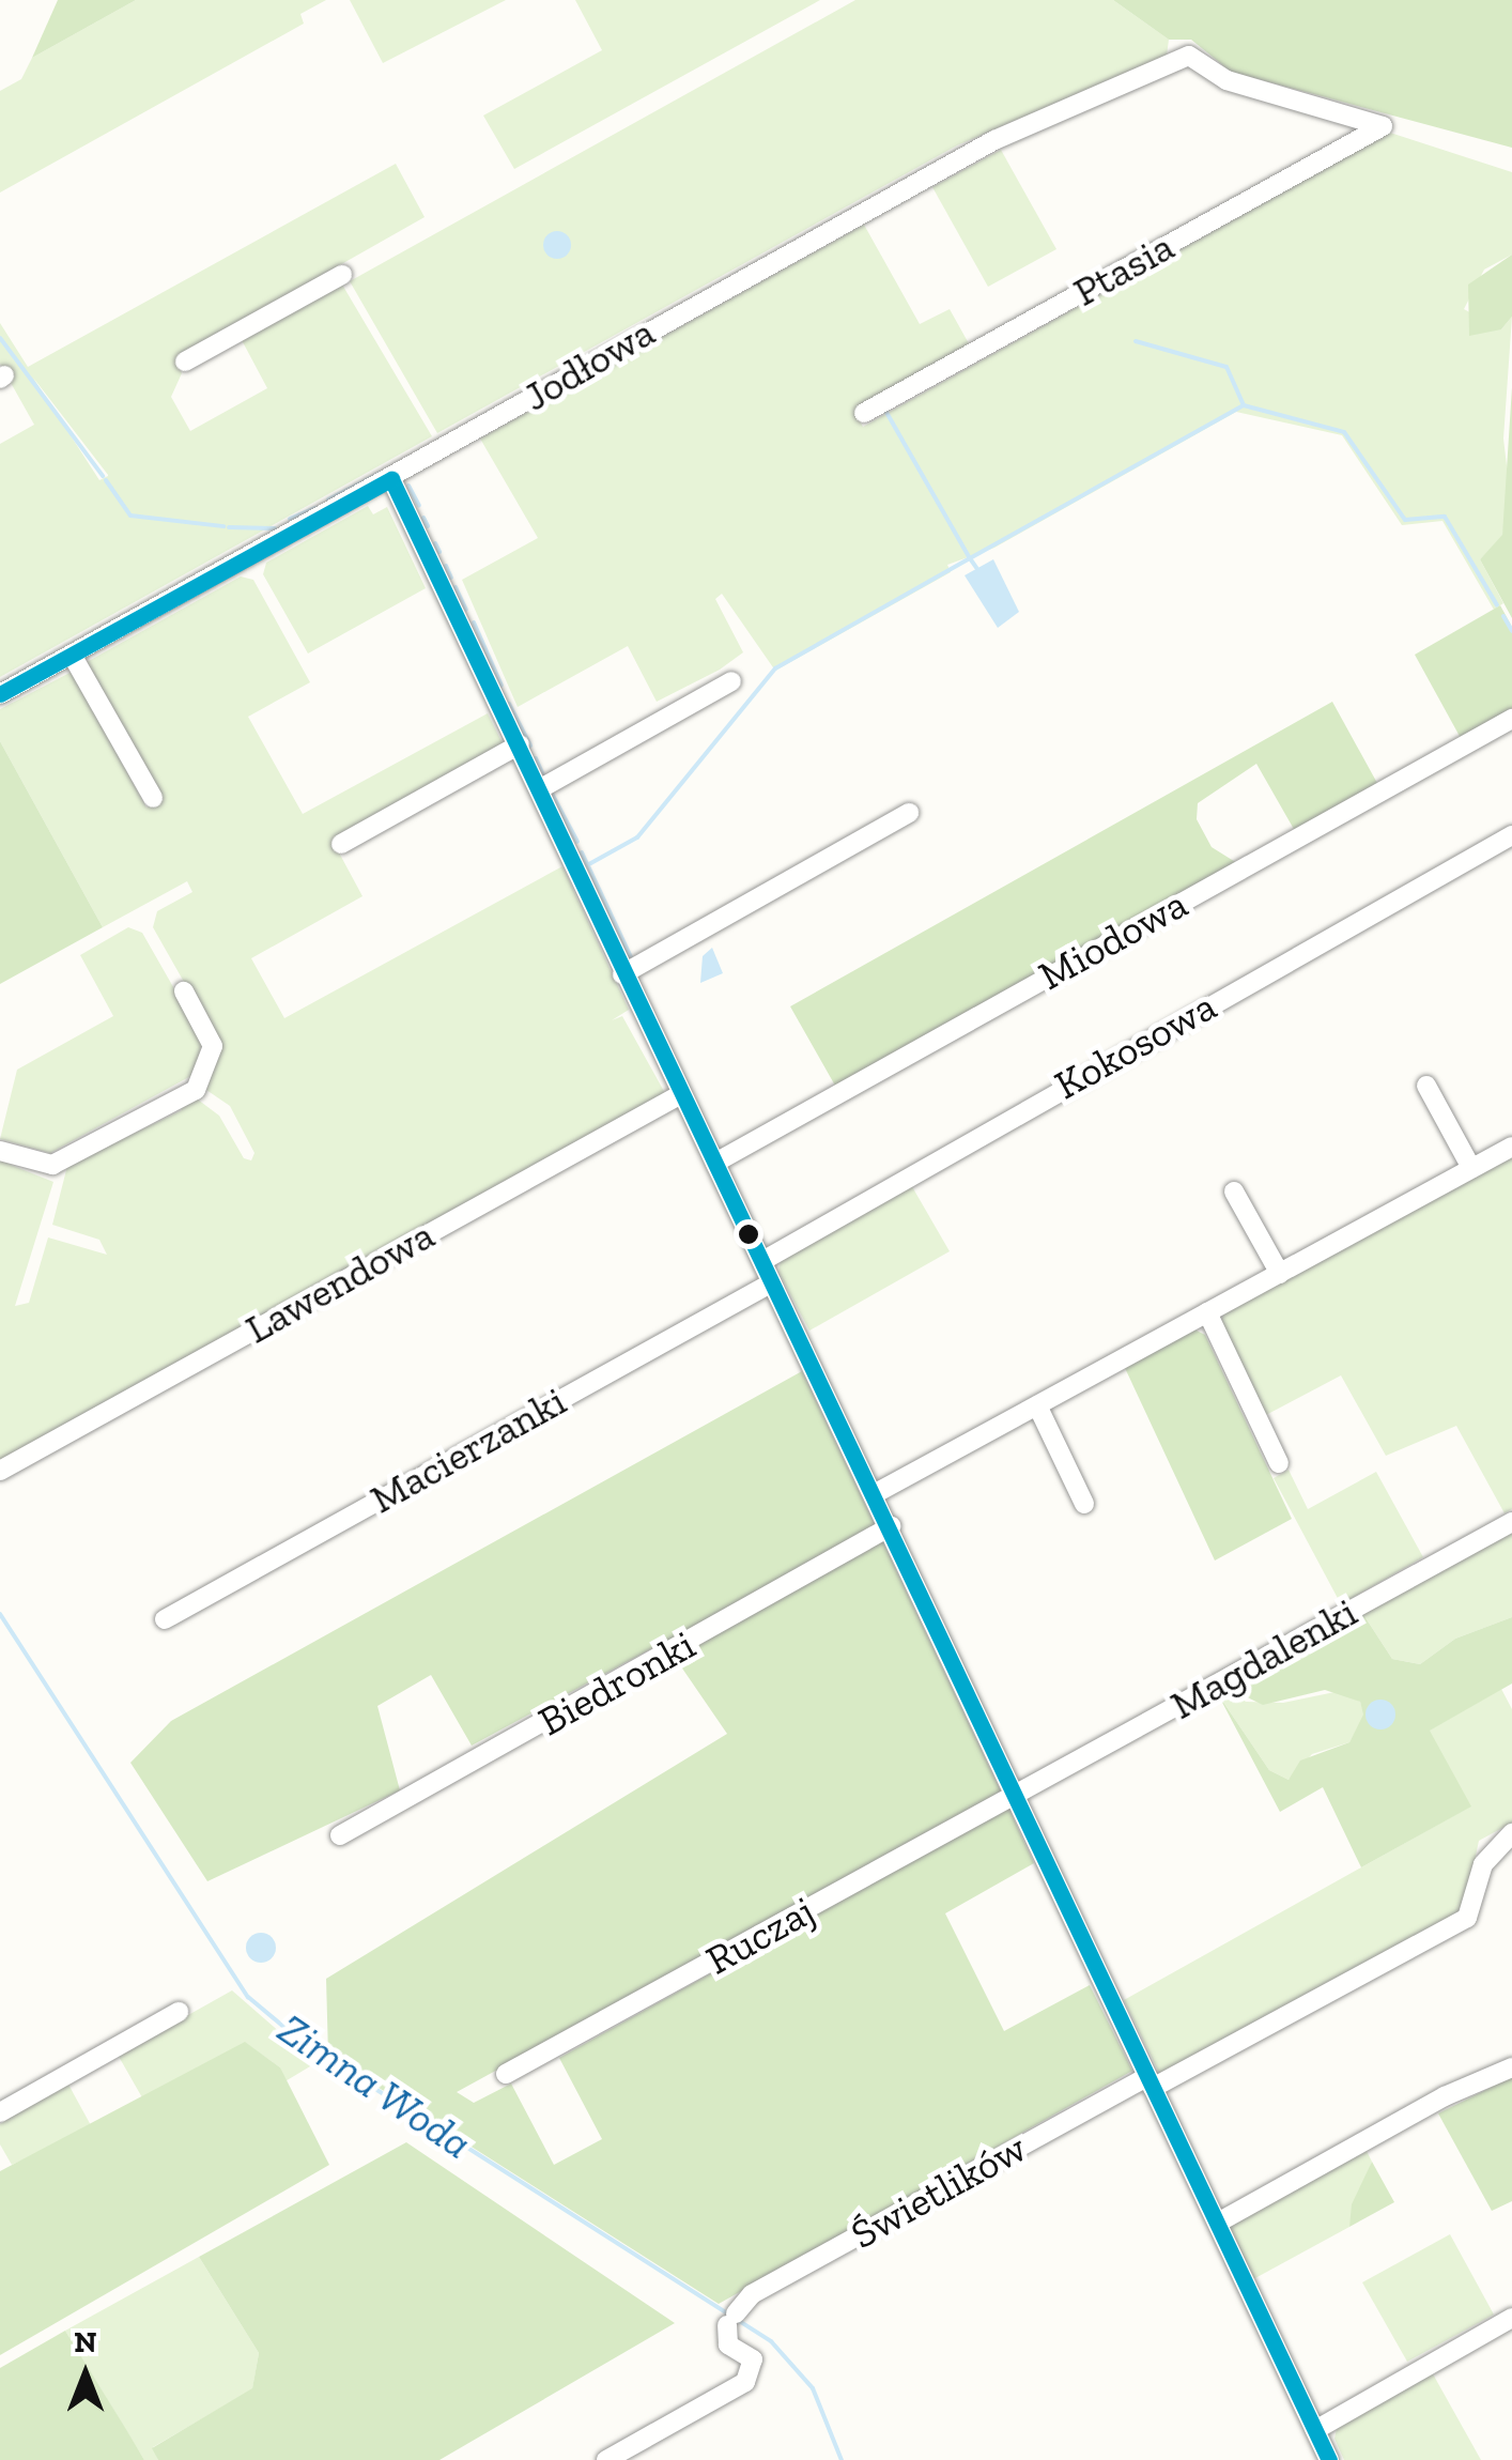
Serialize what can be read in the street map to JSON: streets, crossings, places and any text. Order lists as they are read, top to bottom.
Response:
{
  "streets": {
    "street": [
      "Ptasia",
      "Jodłowa",
      "Miodowa",
      "Kokosowa",
      "Lawendowa",
      "Macierzanki",
      "Magdalenki",
      "Biedronki",
      "Ruczaj",
      "Świetlików"
    ]
  },
  "crossings": [
    ["Ptasia", "Jodłowa"],
    ["Magdalenki", "Ruczaj"]
  ],
  "water": ["Zimna Woda"],
  "north": "top"
}
